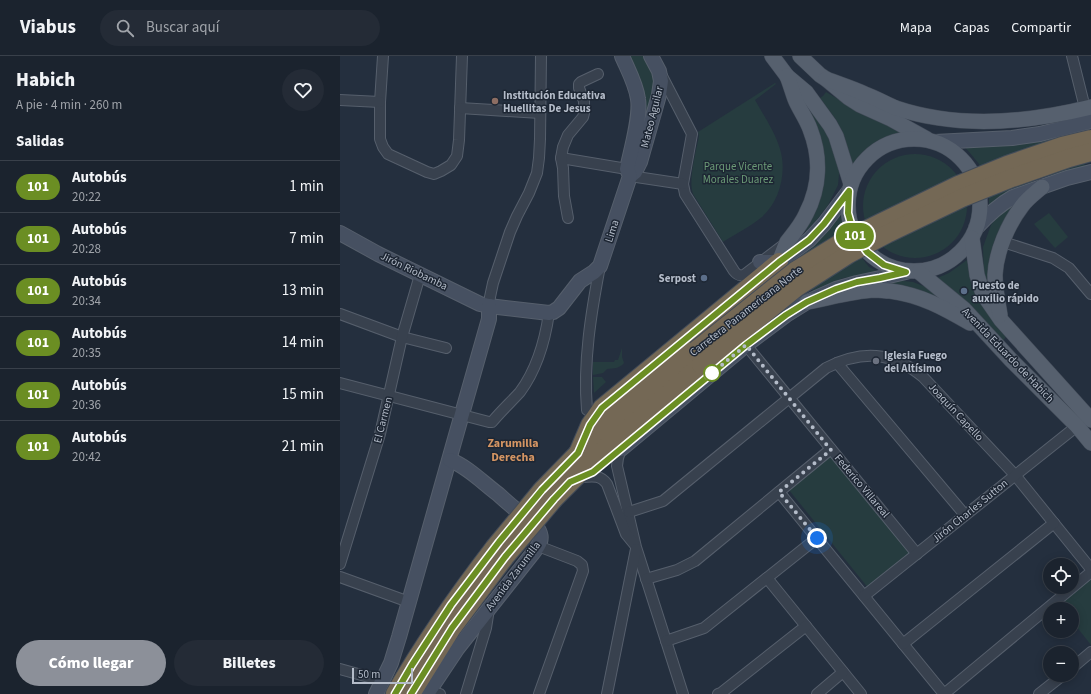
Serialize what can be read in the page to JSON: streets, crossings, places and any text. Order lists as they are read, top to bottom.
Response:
{
  "streets": {
    "highway": ["Carretera Panamericana Norte"],
    "main road": [
      "Mateo Aguilar",
      "Lima",
      "Jirón Riobamba",
      "Avenida Eduardo de Habich",
      "Avenida Zarumilla"
    ],
    "street": [
      "Joaquín Capello",
      "El Carmen",
      "Federico Villareal",
      "Jirón Charles Sutton"
    ]
  },
  "crossings": [
    ["Mateo Aguilar", "Lima"],
    ["Jirón Riobamba", "El Carmen"],
    ["Avenida Eduardo de Habich", "Jirón Charles Sutton"],
    ["Joaquín Capello", "Federico Villareal"],
    ["Joaquín Capello", "Jirón Charles Sutton"],
    ["Federico Villareal", "Jirón Charles Sutton"]
  ],
  "districts": ["Zarumilla Derecha"],
  "parks": ["Parque Vicente Morales Duarez"],
  "places": [
    "Institución Educativa Huellitas De Jesus",
    "Serpost",
    "Puesto de auxilio rápido",
    "Iglesia Fuego del Altísimo"
  ],
  "lines": ["bus line 101"],
  "scale_bar": "50 m",
  "page": {
    "header": "Viabus",
    "search": "Buscar aquí",
    "nav": ["Mapa", "Capas", "Compartir"],
    "heading": [
      ["Habich", "A pie · 4 min · 260 m"],
      "Salidas"
    ],
    "on_map": "101",
    "list": [
      {
        "mark": "101",
        "name": "Autobús",
        "note": "20:22",
        "value": "1 min"
      },
      {
        "mark": "101",
        "name": "Autobús",
        "note": "20:28",
        "value": "7 min"
      },
      {
        "mark": "101",
        "name": "Autobús",
        "note": "20:34",
        "value": "13 min"
      },
      {
        "mark": "101",
        "name": "Autobús",
        "note": "20:35",
        "value": "14 min"
      },
      {
        "mark": "101",
        "name": "Autobús",
        "note": "20:36",
        "value": "15 min"
      },
      {
        "mark": "101",
        "name": "Autobús",
        "note": "20:42",
        "value": "21 min"
      }
    ],
    "map_buttons": ["+", "−"],
    "buttons": ["Cómo llegar", "Billetes"],
    "scale": "50 m"
  }
}
